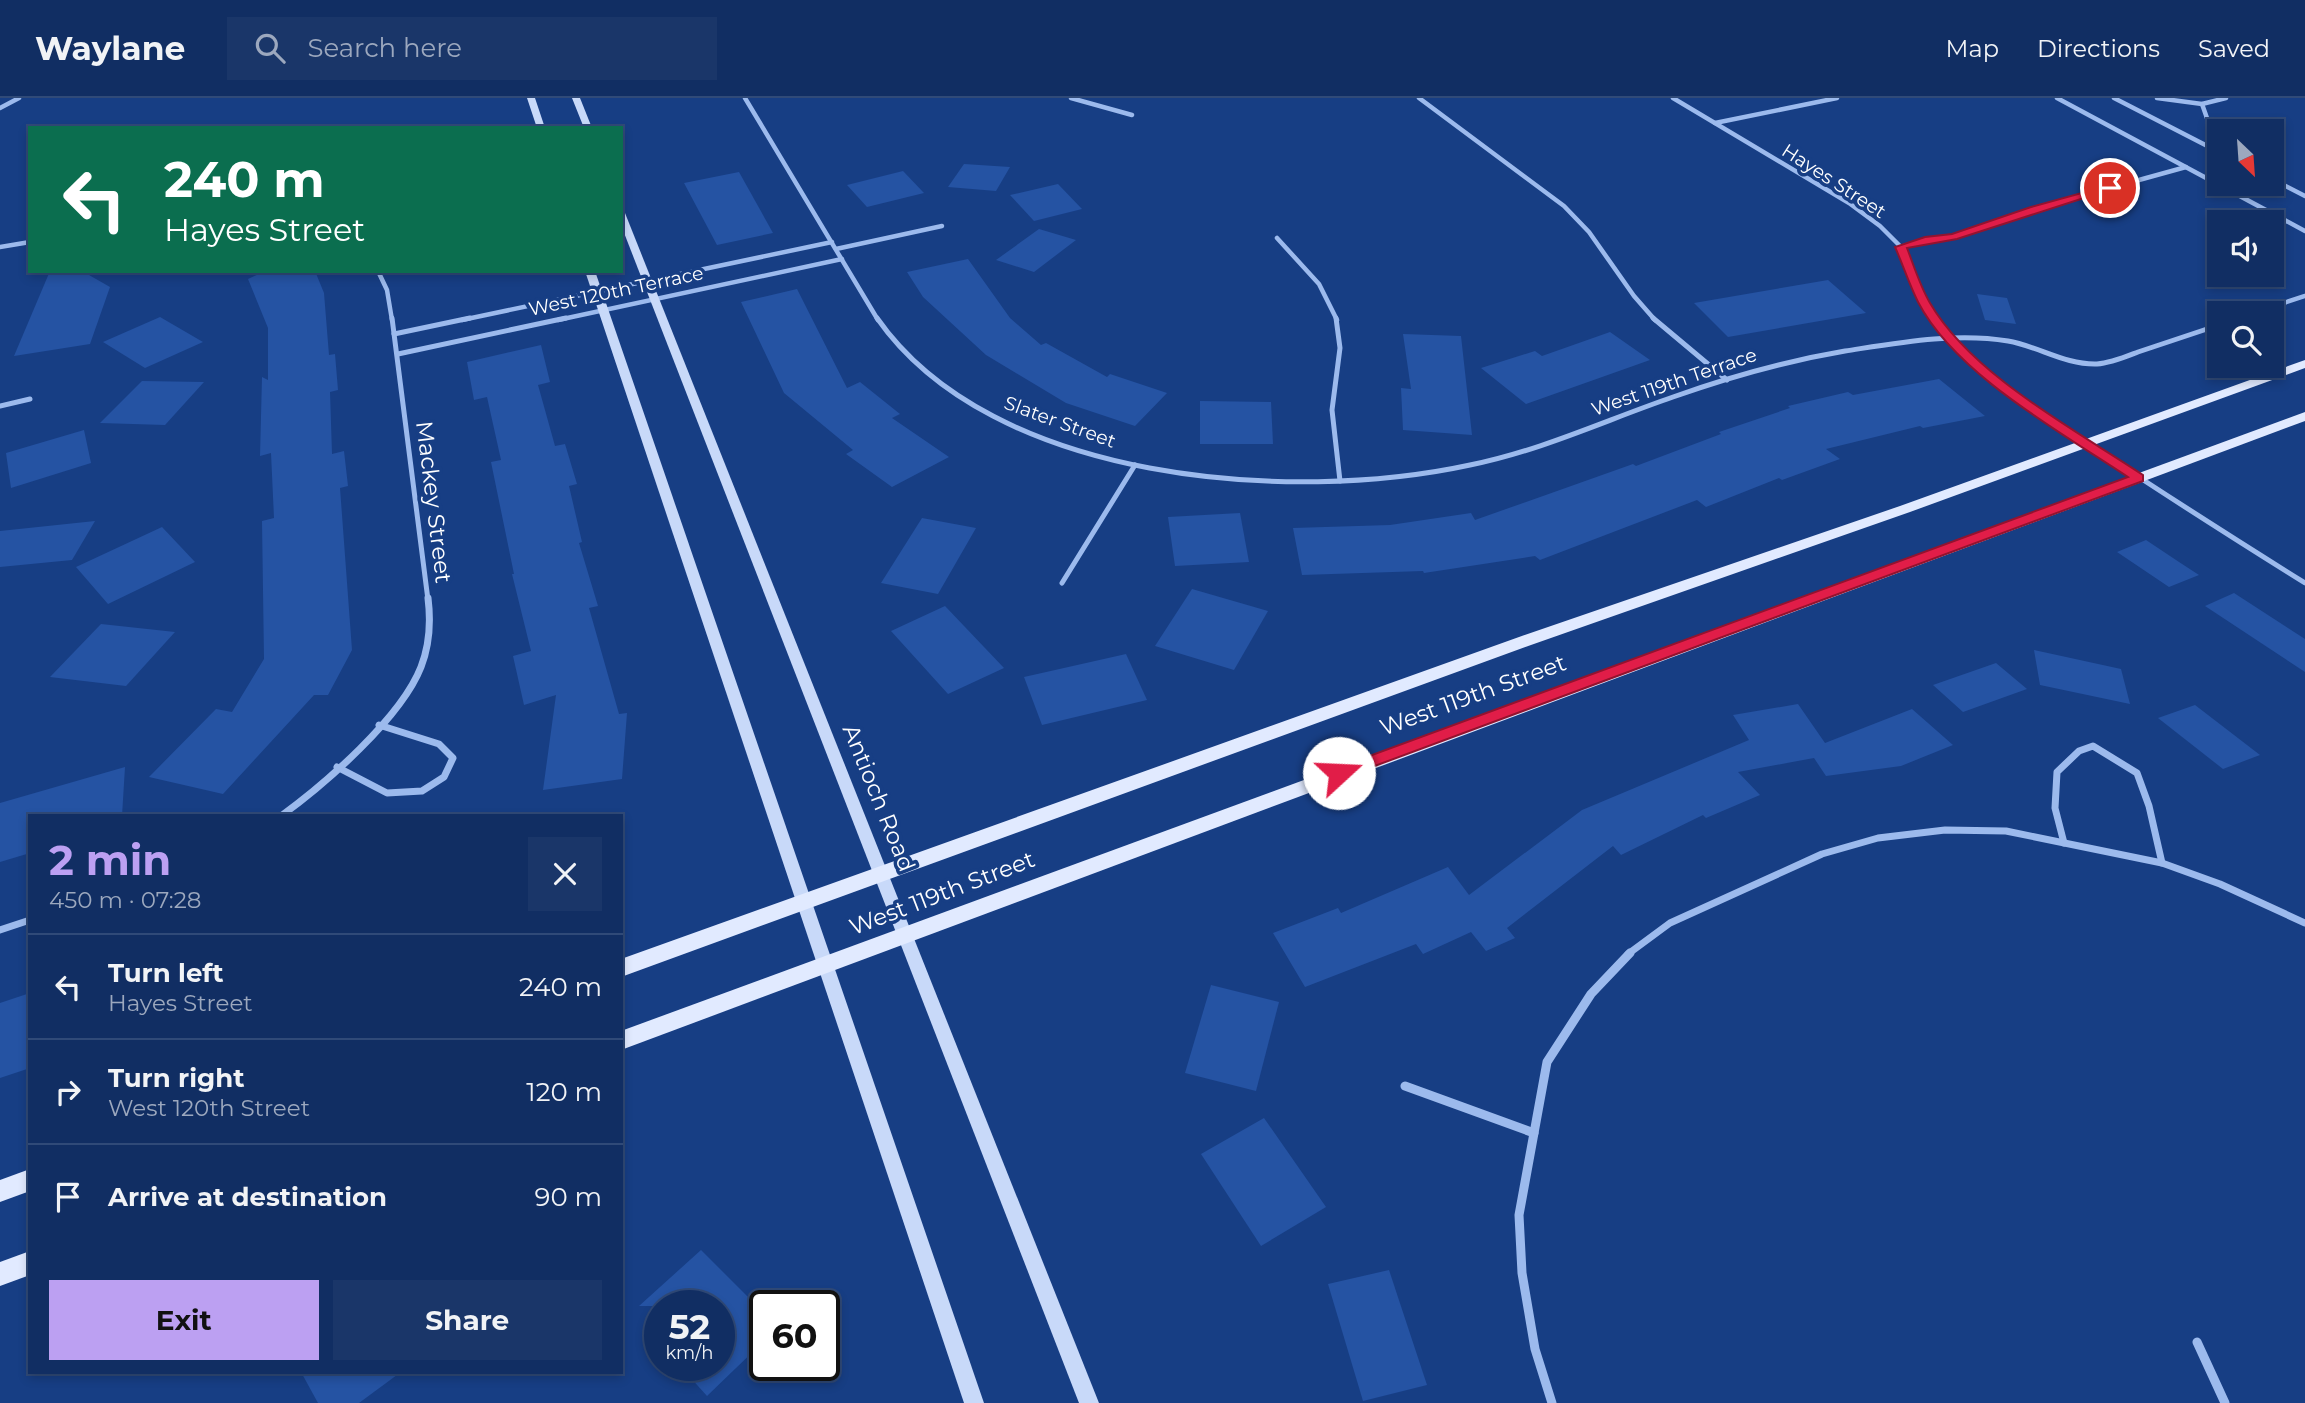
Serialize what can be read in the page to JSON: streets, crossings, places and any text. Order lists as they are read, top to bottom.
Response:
{
  "streets": {
    "main road": ["West 119th Street", "Antioch Road"],
    "street": [
      "Hayes Street",
      "West 120th Terrace",
      "West 119th Terrace",
      "Slater Street",
      "Mackey Street"
    ]
  },
  "crossings": [
    ["Hayes Street", "West 119th Terrace"],
    ["Hayes Street", "West 119th Street"],
    ["West 120th Terrace", "Slater Street"],
    ["West 120th Terrace", "Mackey Street"],
    ["West 120th Terrace", "Antioch Road"],
    ["West 119th Terrace", "Slater Street"],
    ["West 119th Street", "Antioch Road"]
  ],
  "north": "bottom right",
  "page": {
    "header": "Waylane",
    "search": "Search here",
    "nav": ["Map", "Directions", "Saved"],
    "turn": ["240 m", "Hayes Street"],
    "heading": ["2 min", "450 m · 07:28"],
    "list": [
      {
        "name": "Turn left",
        "note": "Hayes Street",
        "value": "240 m"
      },
      {
        "name": "Turn right",
        "note": "West 120th Street",
        "value": "120 m"
      },
      {
        "name": "Arrive at destination",
        "value": "90 m"
      }
    ],
    "buttons": ["Exit", "Share"],
    "speed": "52 km/h",
    "limit": "60"
  }
}
